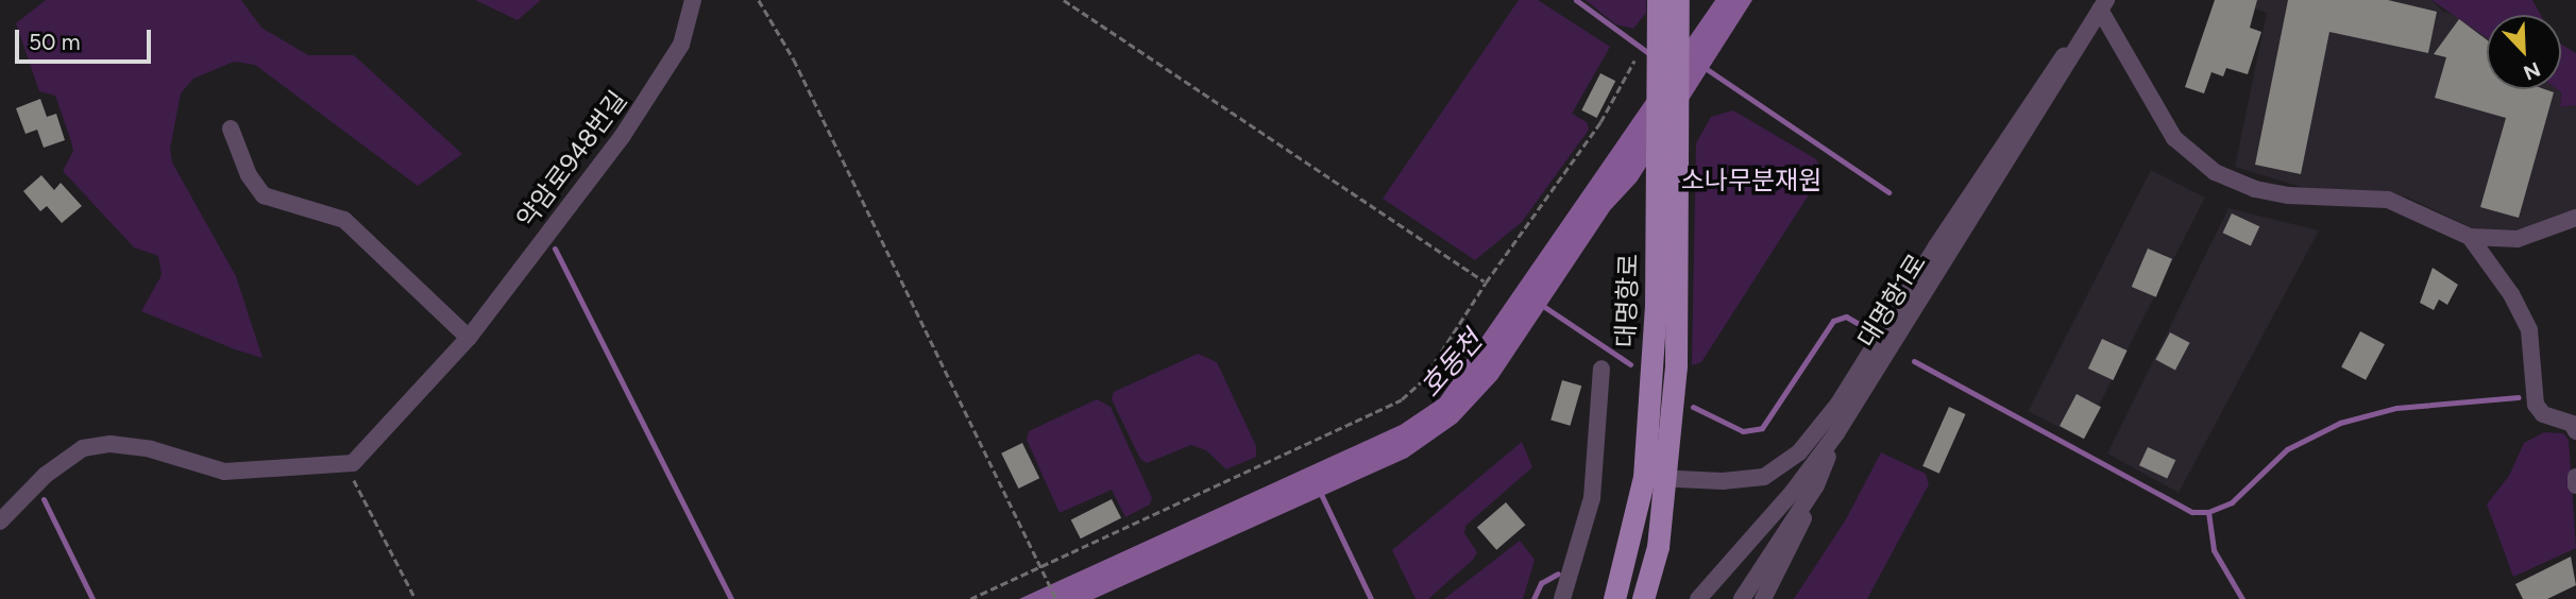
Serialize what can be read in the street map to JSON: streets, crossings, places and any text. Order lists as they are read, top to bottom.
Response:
{
  "streets": {
    "main road": ["대명항로"],
    "street": ["약암로948번길", "대명항1로"]
  },
  "crossings": [
    ["대명항로", "대명항1로"]
  ],
  "water": ["호동천"],
  "parks": ["소나무분재원"],
  "scale_bar": "50 m",
  "north": "bottom right"
}
